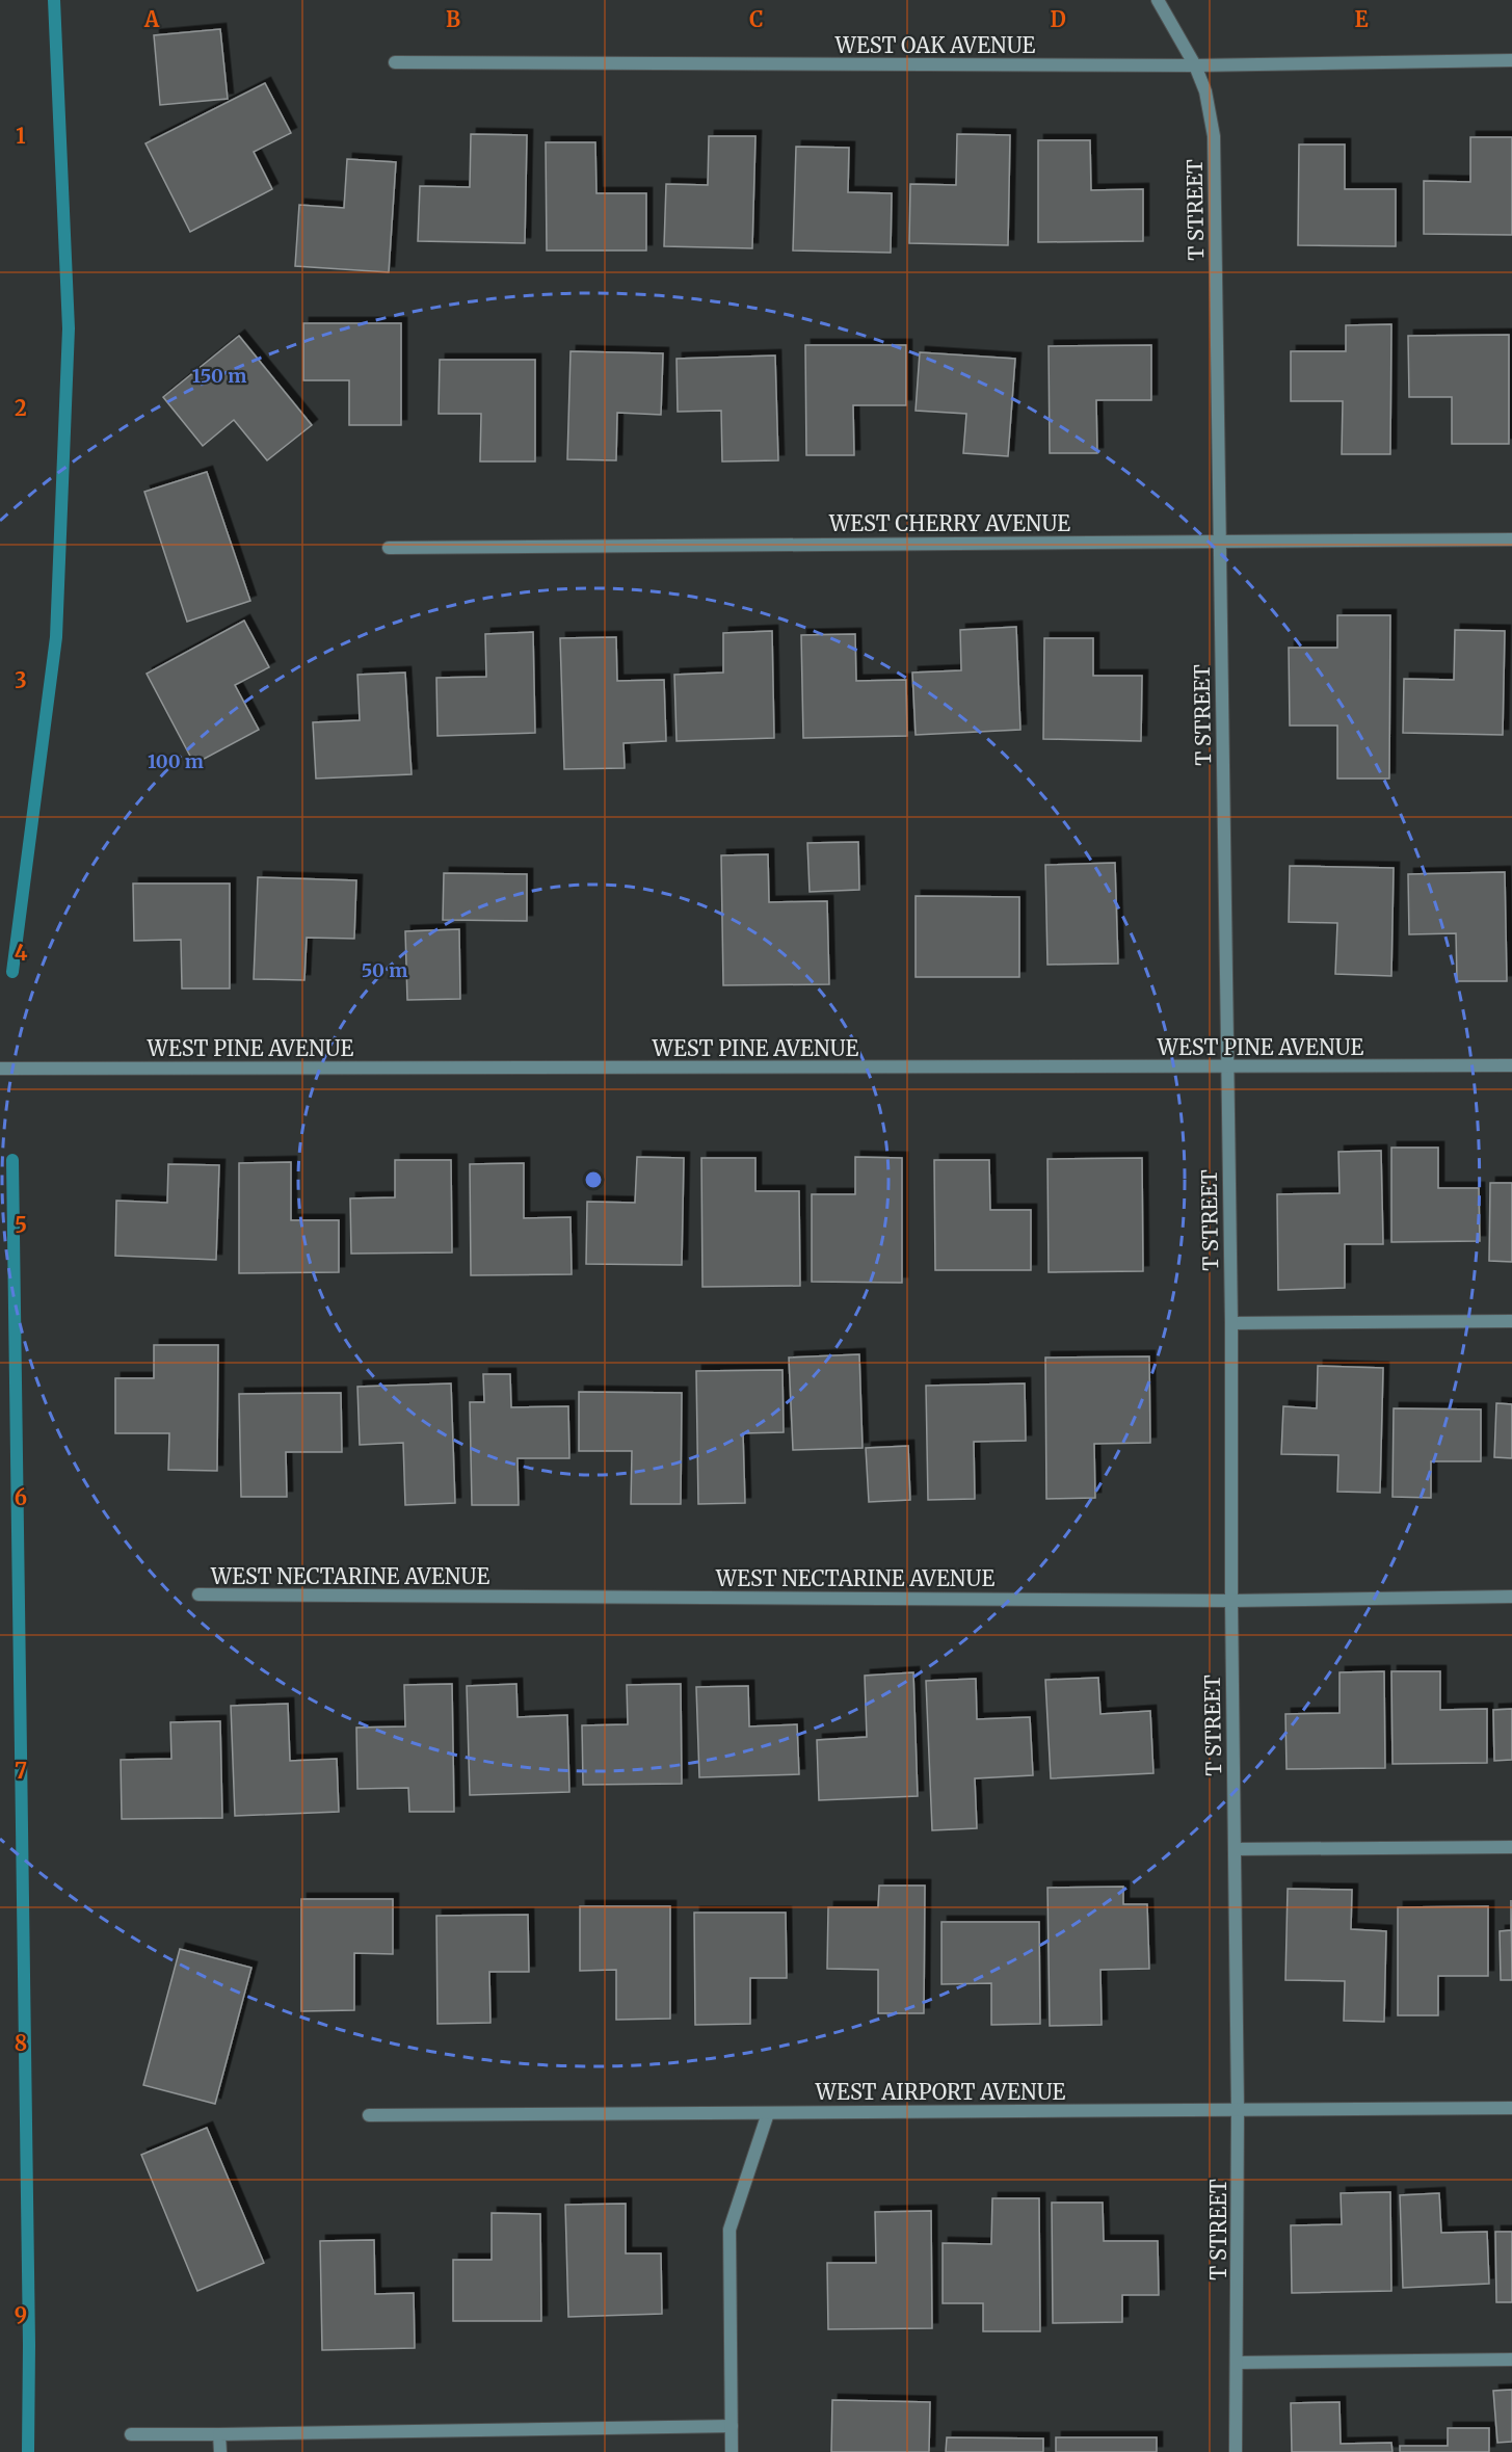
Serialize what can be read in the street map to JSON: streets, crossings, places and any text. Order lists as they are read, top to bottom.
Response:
{
  "streets": {
    "street": [
      "WEST OAK AVENUE",
      "T STREET",
      "WEST CHERRY AVENUE",
      "WEST PINE AVENUE",
      "WEST NECTARINE AVENUE",
      "WEST AIRPORT AVENUE"
    ]
  },
  "crossings": [
    ["WEST OAK AVENUE", "T STREET"],
    ["T STREET", "WEST CHERRY AVENUE"],
    ["T STREET", "WEST PINE AVENUE"],
    ["T STREET", "WEST NECTARINE AVENUE"],
    ["T STREET", "WEST AIRPORT AVENUE"]
  ],
  "grid": {
    "columns": [
      "A",
      "B",
      "C",
      "D",
      "E"
    ],
    "rows": [
      "1",
      "2",
      "3",
      "4",
      "5",
      "6",
      "7",
      "8",
      "9"
    ]
  },
  "rings": ["150 m", "100 m", "50 m"]
}
